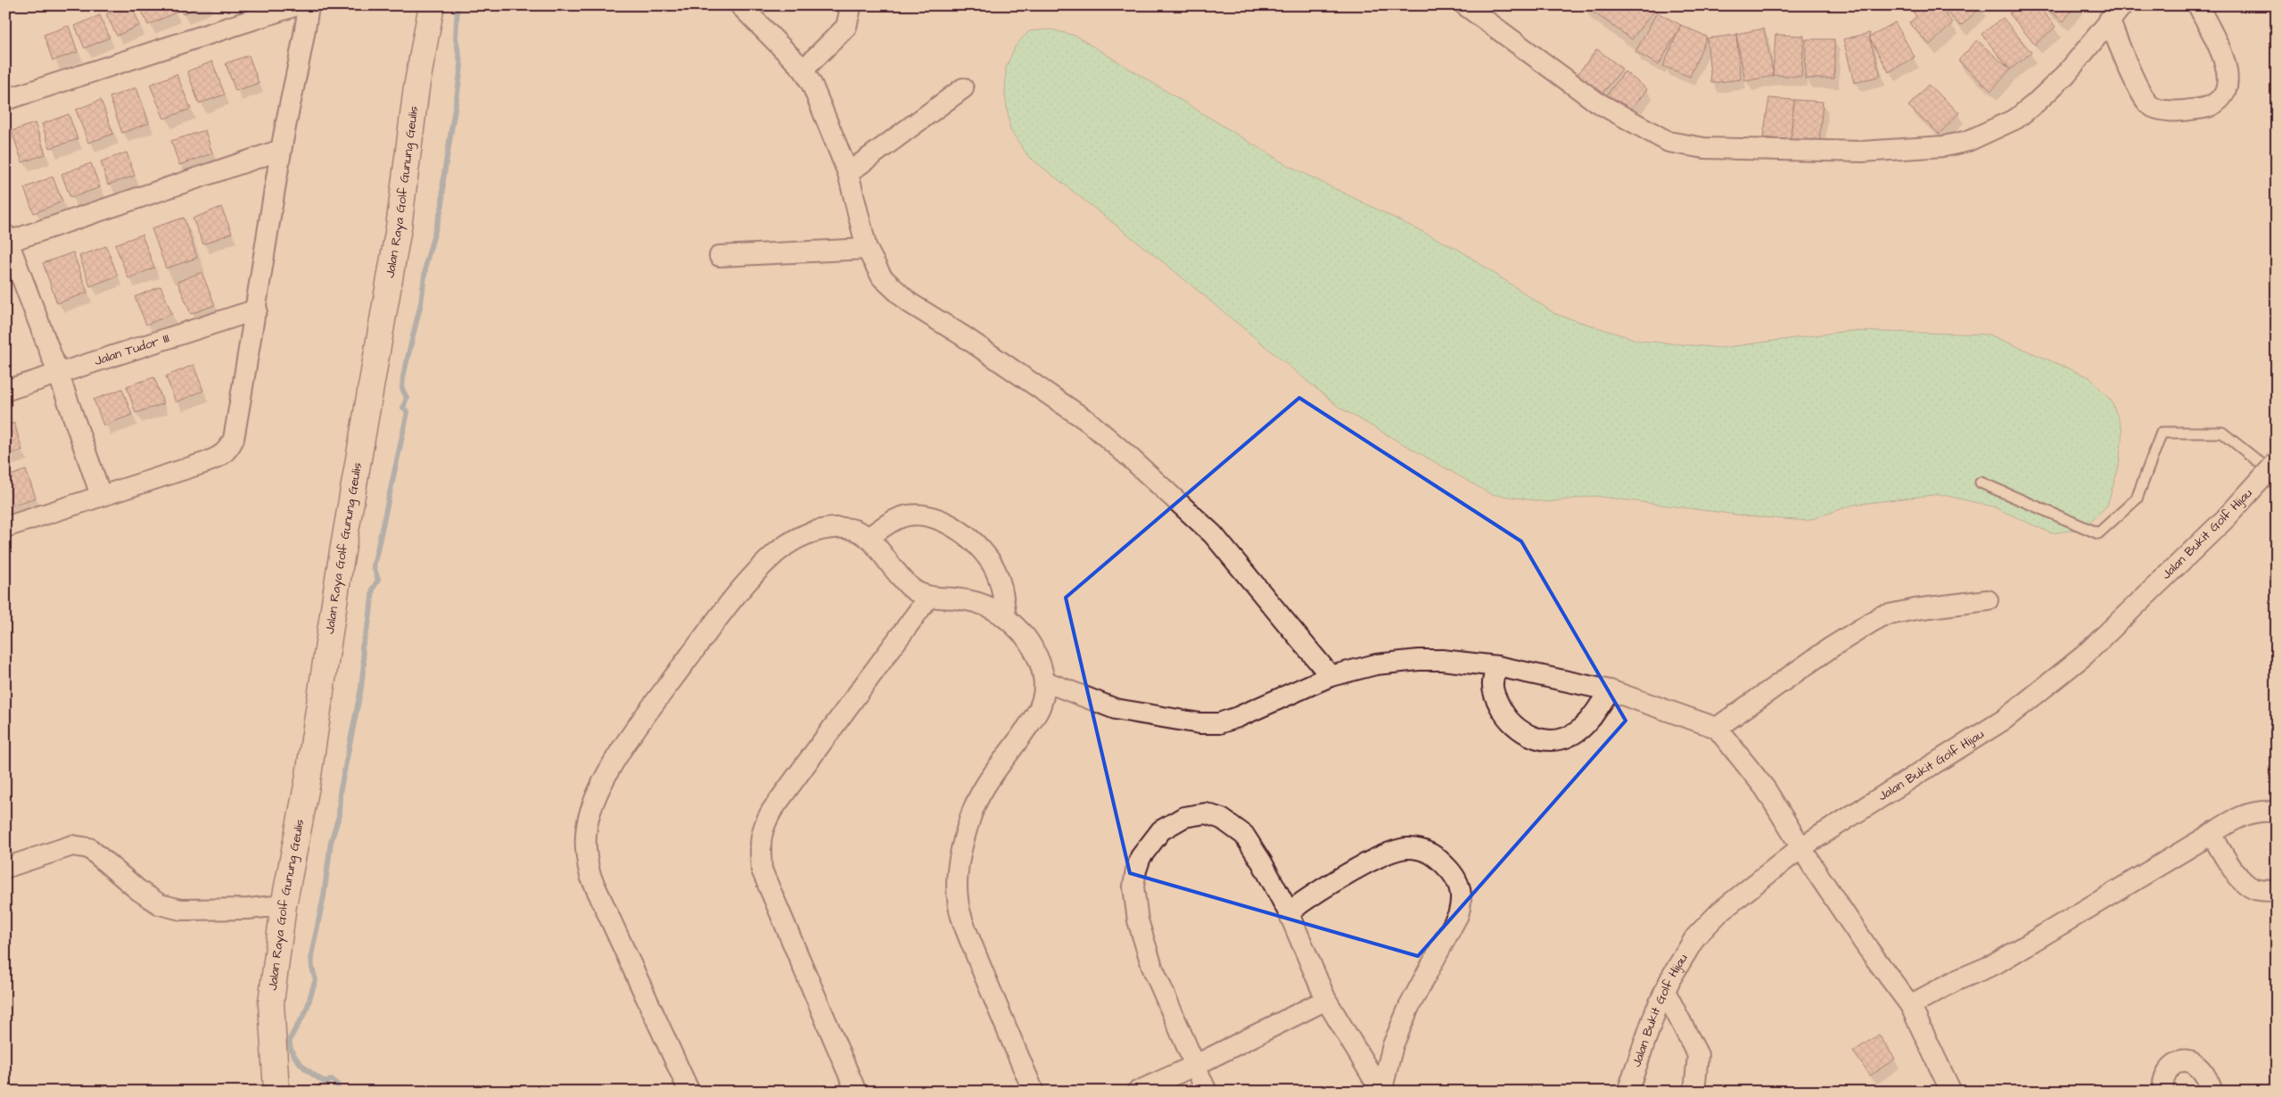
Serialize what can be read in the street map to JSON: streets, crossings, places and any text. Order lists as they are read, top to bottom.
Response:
{
  "streets": {
    "main road": ["Jalan Raya Golf Gunung Geulis"],
    "street": ["Jalan Tudor III", "Jalan Bukit Golf Hijau"]
  }
}
